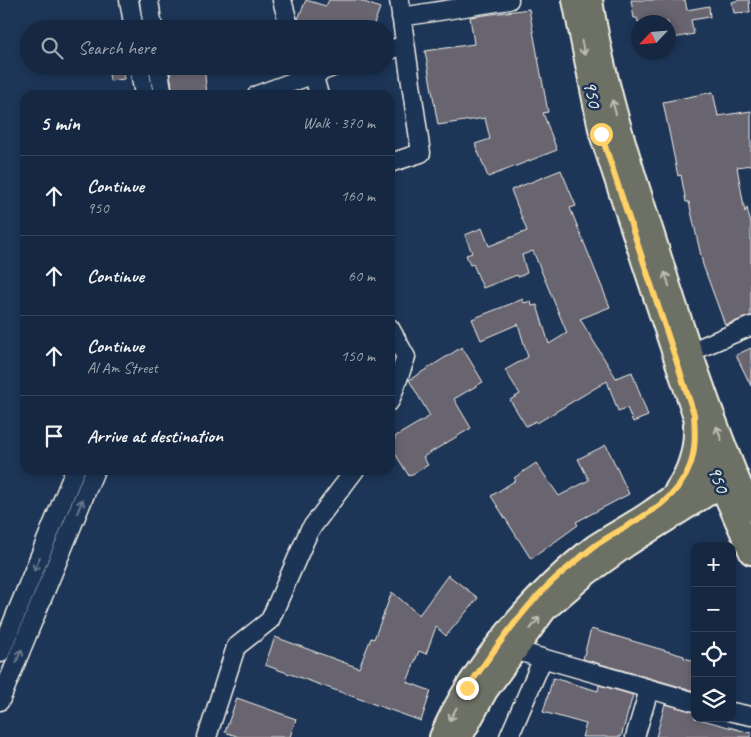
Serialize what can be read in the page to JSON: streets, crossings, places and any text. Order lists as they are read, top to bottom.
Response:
{
  "streets": {
    "main road": ["950"]
  },
  "north": "bottom left",
  "page": {
    "search": "Search here",
    "heading": ["5 min", "Walk · 370 m"],
    "list": [
      ["Continue", "950", "160 m"],
      ["Continue", "60 m"],
      ["Continue", "Al Am Street", "150 m"],
      "Arrive at destination"
    ],
    "map_buttons": ["+", "−"]
  }
}
